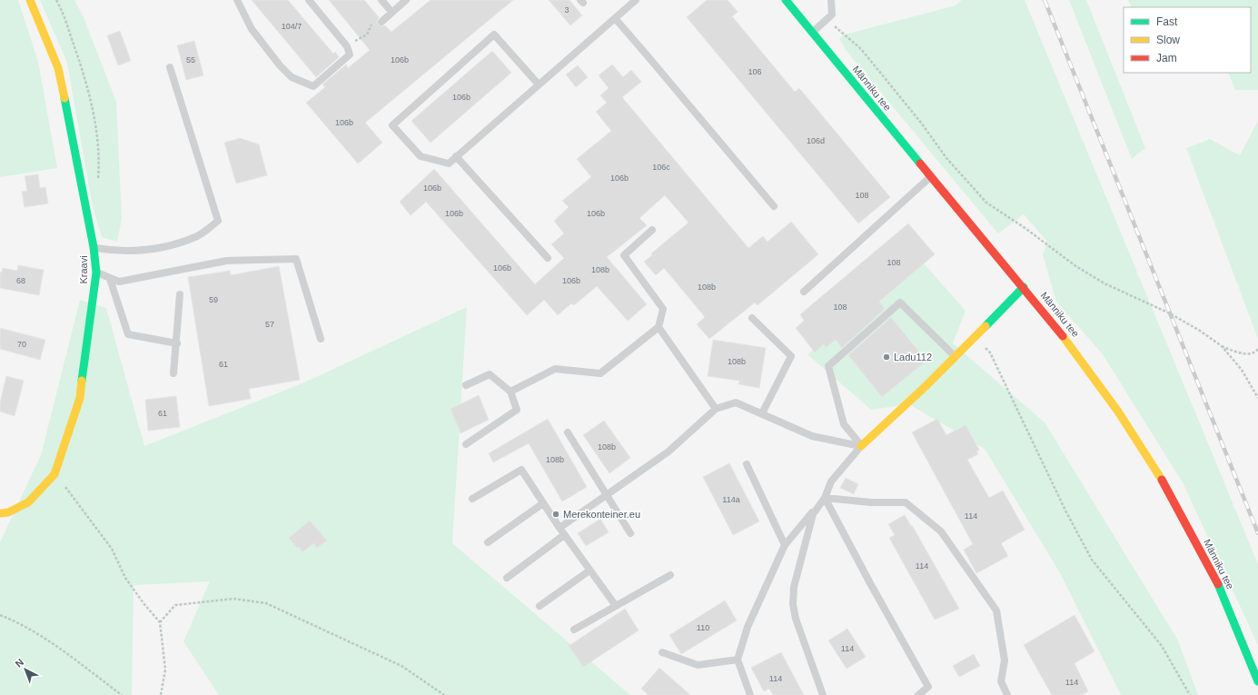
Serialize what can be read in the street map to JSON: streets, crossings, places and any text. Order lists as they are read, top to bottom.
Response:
{
  "streets": {
    "street": ["Männiku tee", "Kraavi"]
  },
  "places": ["Ladu112", "Merekonteiner.eu"],
  "house_numbers": [
    "3",
    "104/7",
    "55",
    "106b",
    "106",
    "106b",
    "106b",
    "106d",
    "106c",
    "106b",
    "106b",
    "108",
    "106b",
    "106b",
    "108",
    "106b",
    "108b",
    "68",
    "106b",
    "108b",
    "59",
    "108",
    "57",
    "70",
    "108b",
    "61",
    "61",
    "108b",
    "108b",
    "114a",
    "114",
    "114",
    "110",
    "114",
    "114",
    "114"
  ],
  "legend": ["Fast", "Slow", "Jam"],
  "north": "top left"
}
